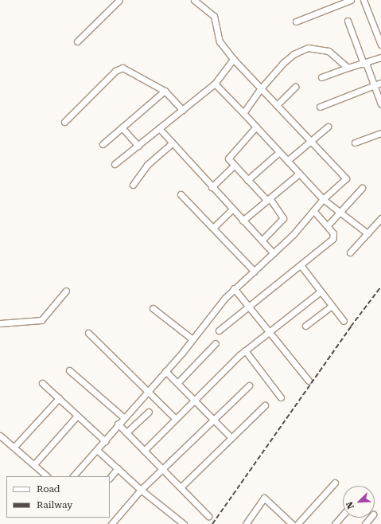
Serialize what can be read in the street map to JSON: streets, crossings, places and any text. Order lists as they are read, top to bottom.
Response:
{
  "legend": ["Road", "Railway"],
  "north": "bottom left"
}
